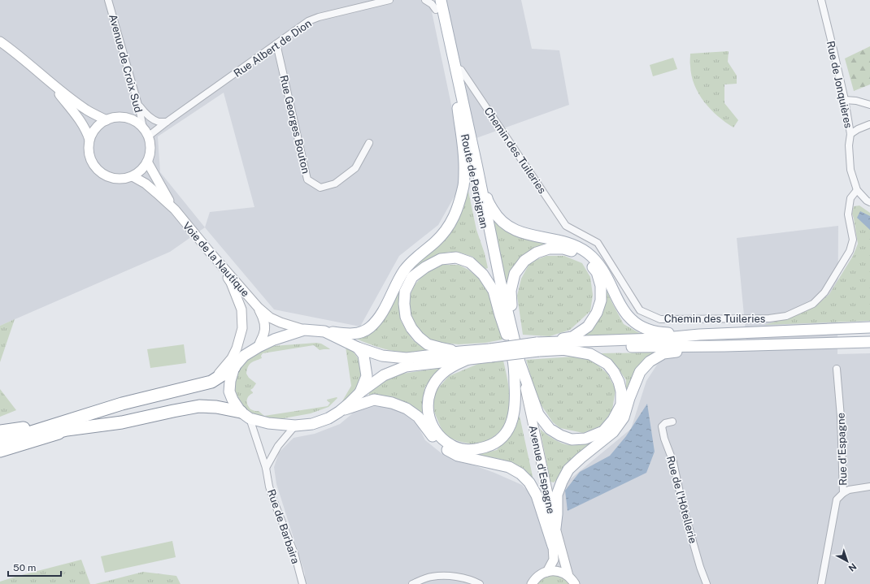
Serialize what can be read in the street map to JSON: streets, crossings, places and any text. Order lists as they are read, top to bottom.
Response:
{
  "streets": {
    "main road": ["Route de Perpignan"],
    "street": [
      "Rue Albert de Dion",
      "Avenue de Croix Sud",
      "Rue de Jonquières",
      "Rue Georges Bouton",
      "Chemin des Tuileries",
      "Voie de la Nautique",
      "Rue d'Espagne",
      "Avenue d'Espagne",
      "Rue de l'Hôtellerie",
      "Rue de Barbaira"
    ]
  },
  "crossings": [
    ["Rue Albert de Dion", "Avenue de Croix Sud"],
    ["Rue Albert de Dion", "Rue Georges Bouton"],
    ["Rue Albert de Dion", "Voie de la Nautique"],
    ["Avenue de Croix Sud", "Voie de la Nautique"],
    ["Rue de Jonquières", "Chemin des Tuileries"],
    ["Chemin des Tuileries", "Route de Perpignan"],
    ["Route de Perpignan", "Avenue d'Espagne"]
  ],
  "scale_bar": "50 m",
  "north": "bottom right"
}
